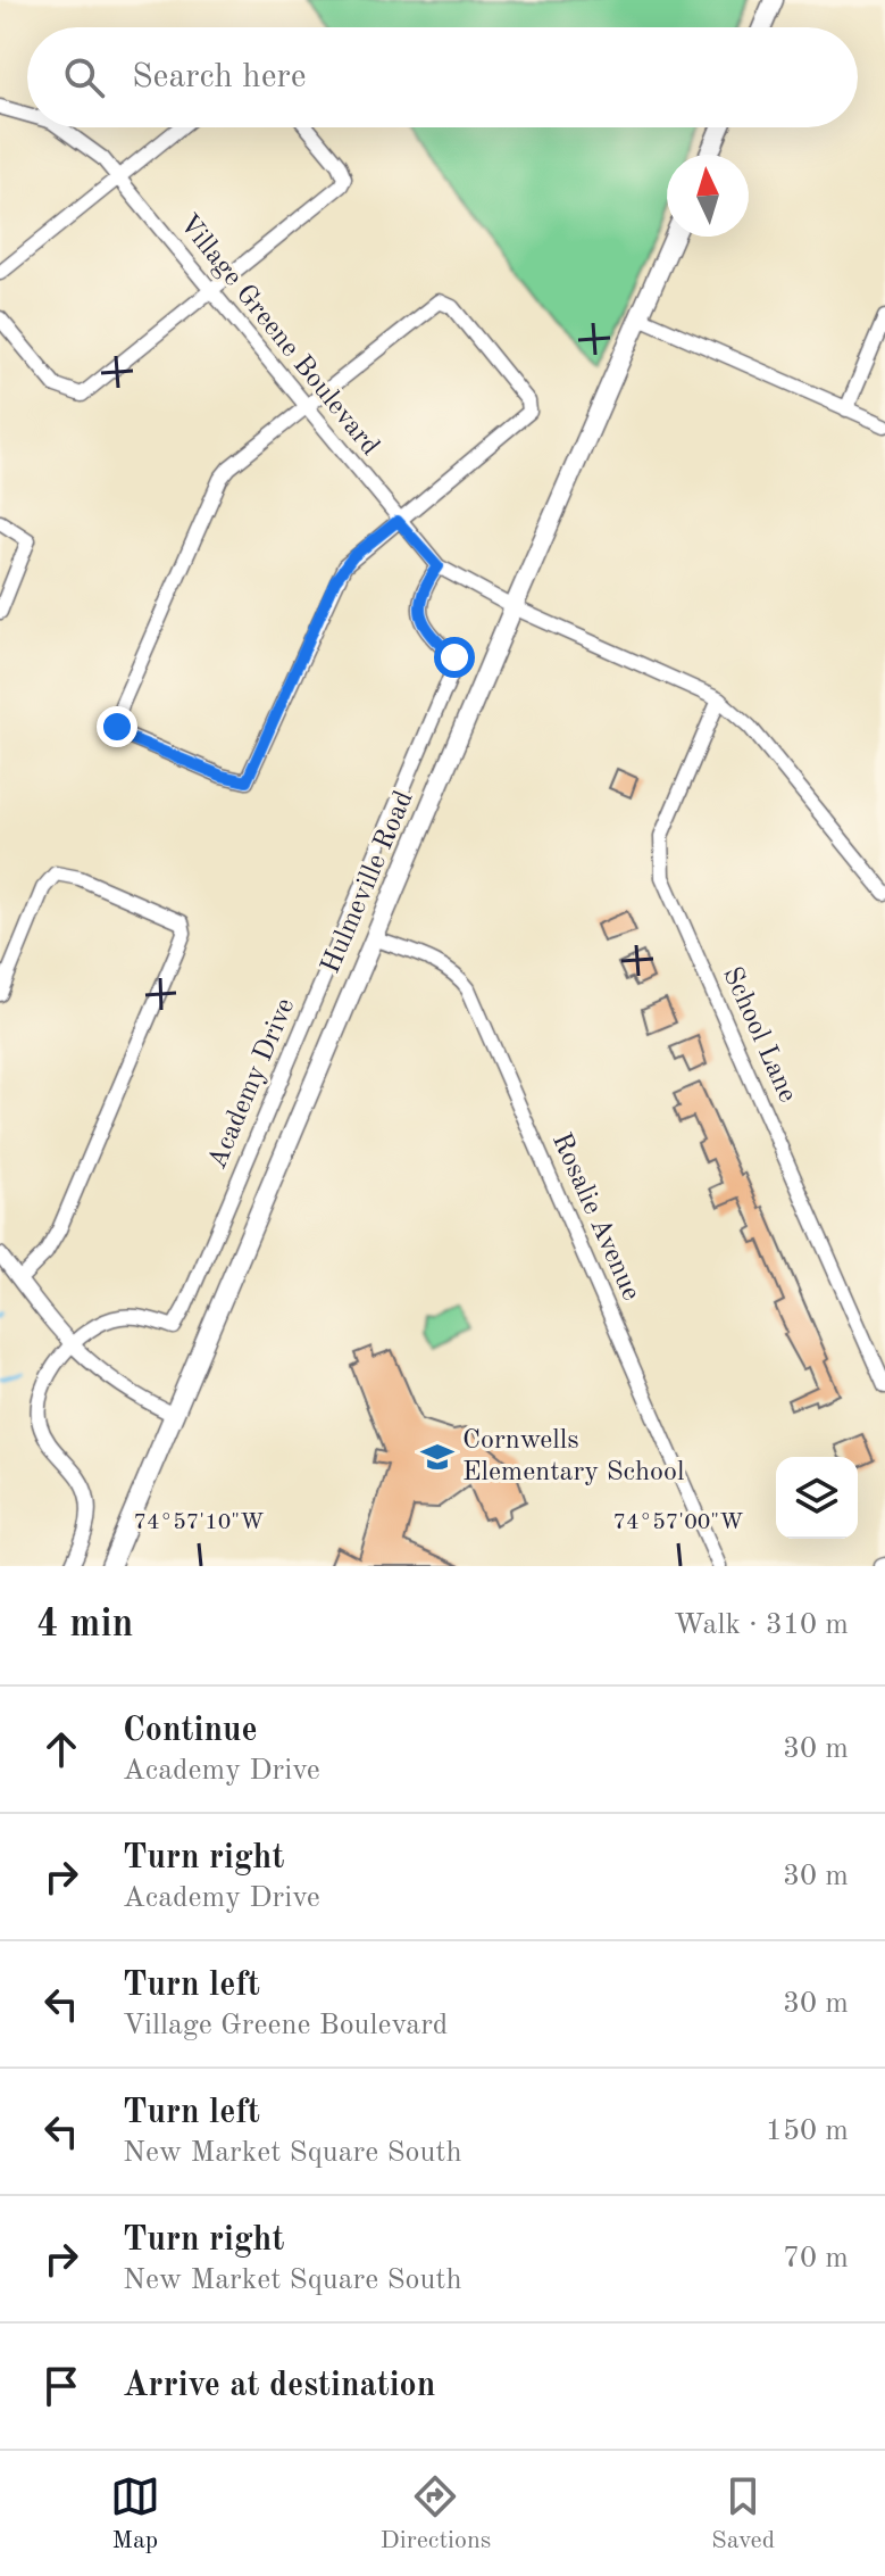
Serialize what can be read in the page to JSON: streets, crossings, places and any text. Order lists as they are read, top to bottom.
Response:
{
  "streets": {
    "main road": ["Hulmeville Road"],
    "street": [
      "Village Greene Boulevard",
      "School Lane",
      "Academy Drive",
      "Rosalie Avenue"
    ]
  },
  "crossings": [
    ["Village Greene Boulevard", "Hulmeville Road"],
    ["Village Greene Boulevard", "School Lane"],
    ["Village Greene Boulevard", "Academy Drive"],
    ["Hulmeville Road", "Rosalie Avenue"]
  ],
  "places": {
    "school or university": ["Cornwells Elementary School"]
  },
  "north": "top",
  "page": {
    "search": "Search here",
    "heading": ["4 min", "Walk · 310 m"],
    "list": [
      ["Continue", "Academy Drive", "30 m"],
      ["Turn right", "Academy Drive", "30 m"],
      ["Turn left", "Village Greene Boulevard", "30 m"],
      ["Turn left", "New Market Square South", "150 m"],
      ["Turn right", "New Market Square South", "70 m"],
      "Arrive at destination"
    ],
    "nav": ["Map", "Directions", "Saved"]
  },
  "coordinates": ["74°57'10\"W", "74°57'00\"W"]
}
